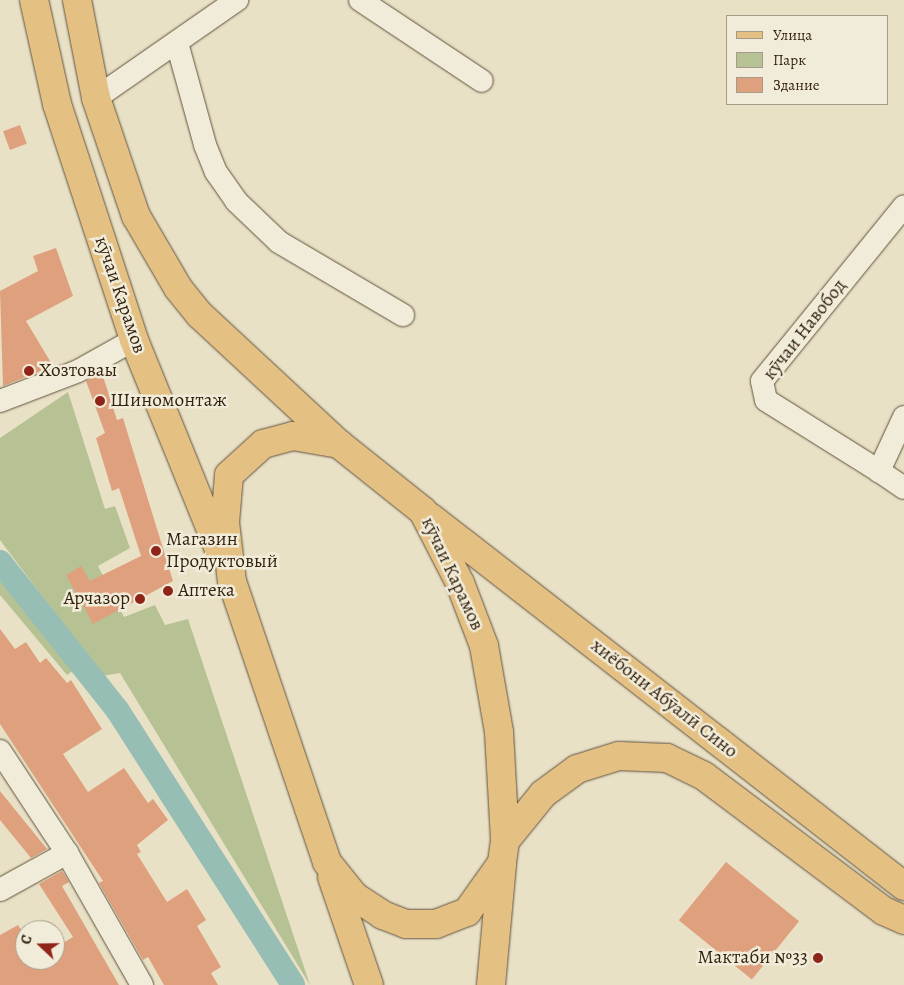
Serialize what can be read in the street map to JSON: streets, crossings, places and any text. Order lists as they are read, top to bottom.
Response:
{
  "streets": {
    "main road": ["кӯчаи Карамов", "хиёбони Абӯалӣ Сино"],
    "street": ["кӯчаи Навобод"]
  },
  "crossings": [
    ["кӯчаи Карамов", "хиёбони Абӯалӣ Сино"]
  ],
  "places": [
    "Хозтоваы",
    "Шиномонтаж",
    "Магазин Продуктовый",
    "Аптека",
    "Арчазор",
    "Мактаби №33"
  ],
  "legend": ["Улица", "Парк", "Здание"],
  "north": "left"
}
